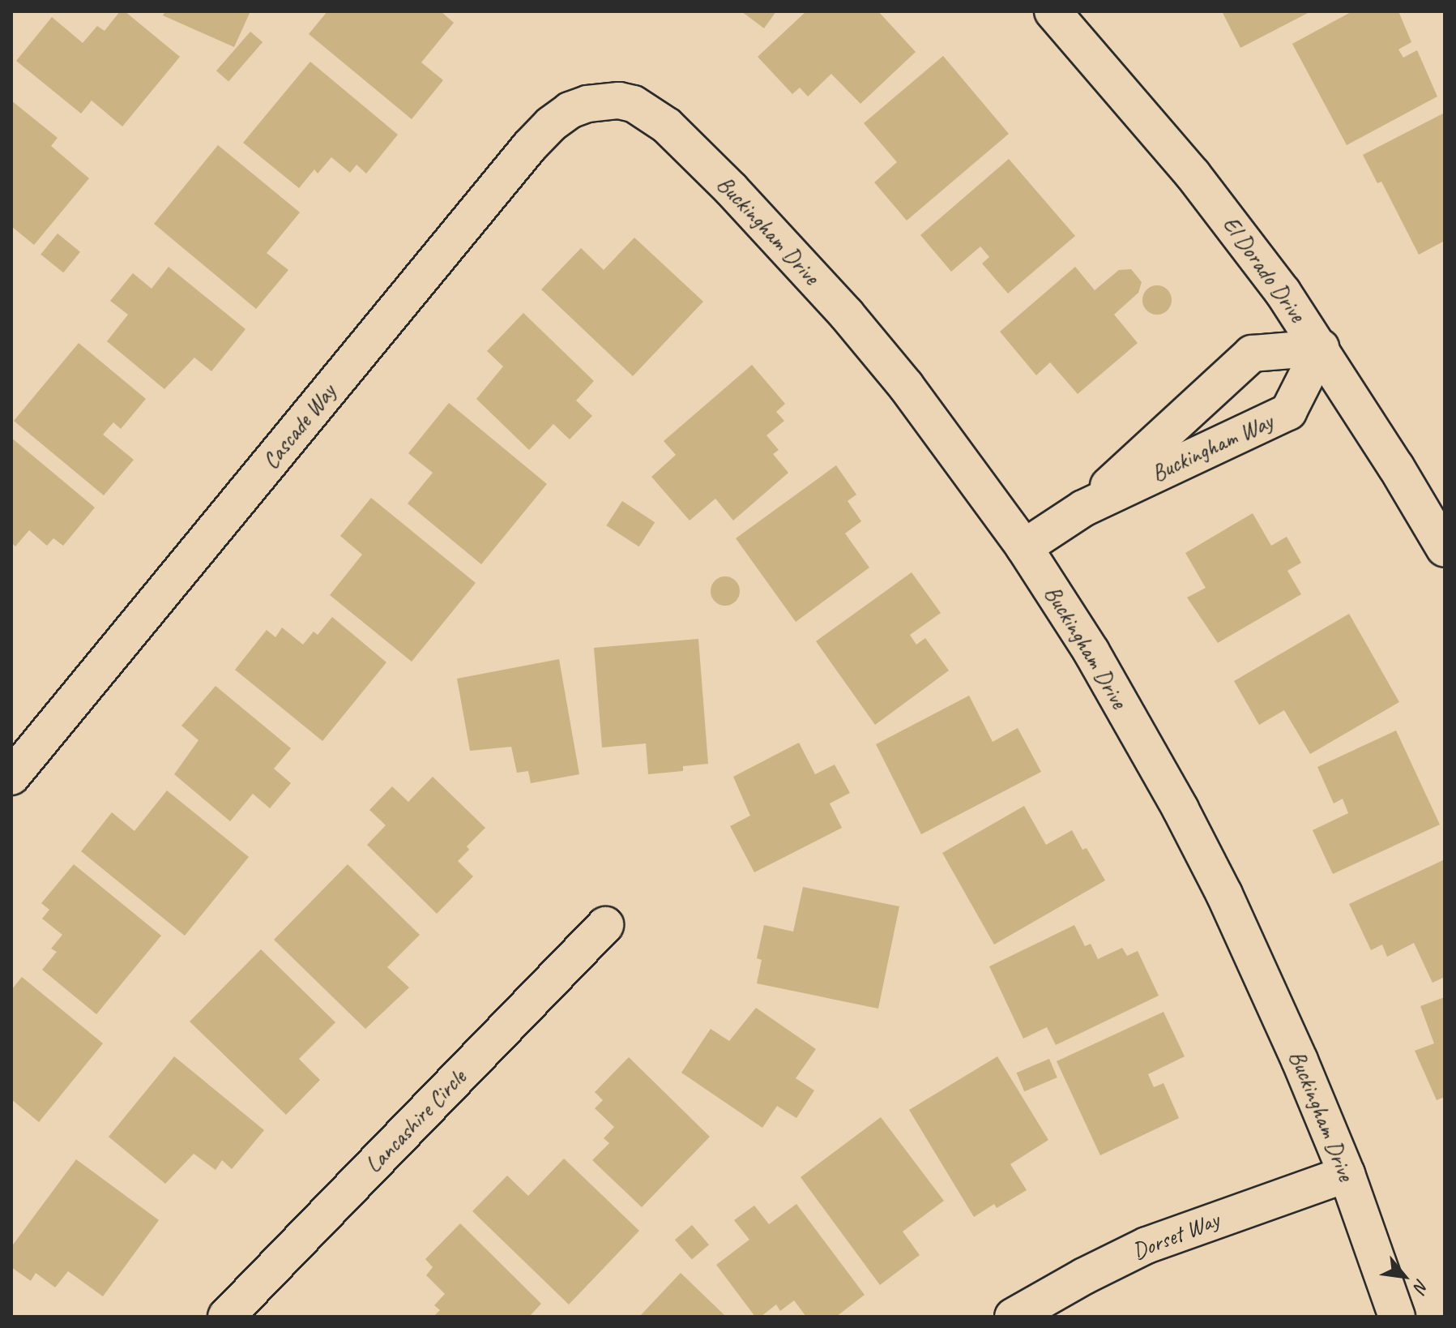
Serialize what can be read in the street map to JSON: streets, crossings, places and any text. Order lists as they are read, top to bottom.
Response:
{
  "streets": {
    "street": [
      "Buckingham Drive",
      "El Dorado Drive",
      "Cascade Way",
      "Buckingham Way",
      "Lancashire Circle",
      "Dorset Way"
    ]
  },
  "crossings": [
    ["Buckingham Drive", "Cascade Way"],
    ["Buckingham Drive", "Buckingham Way"],
    ["Buckingham Drive", "Dorset Way"],
    ["El Dorado Drive", "Buckingham Way"]
  ],
  "north": "bottom right"
}
